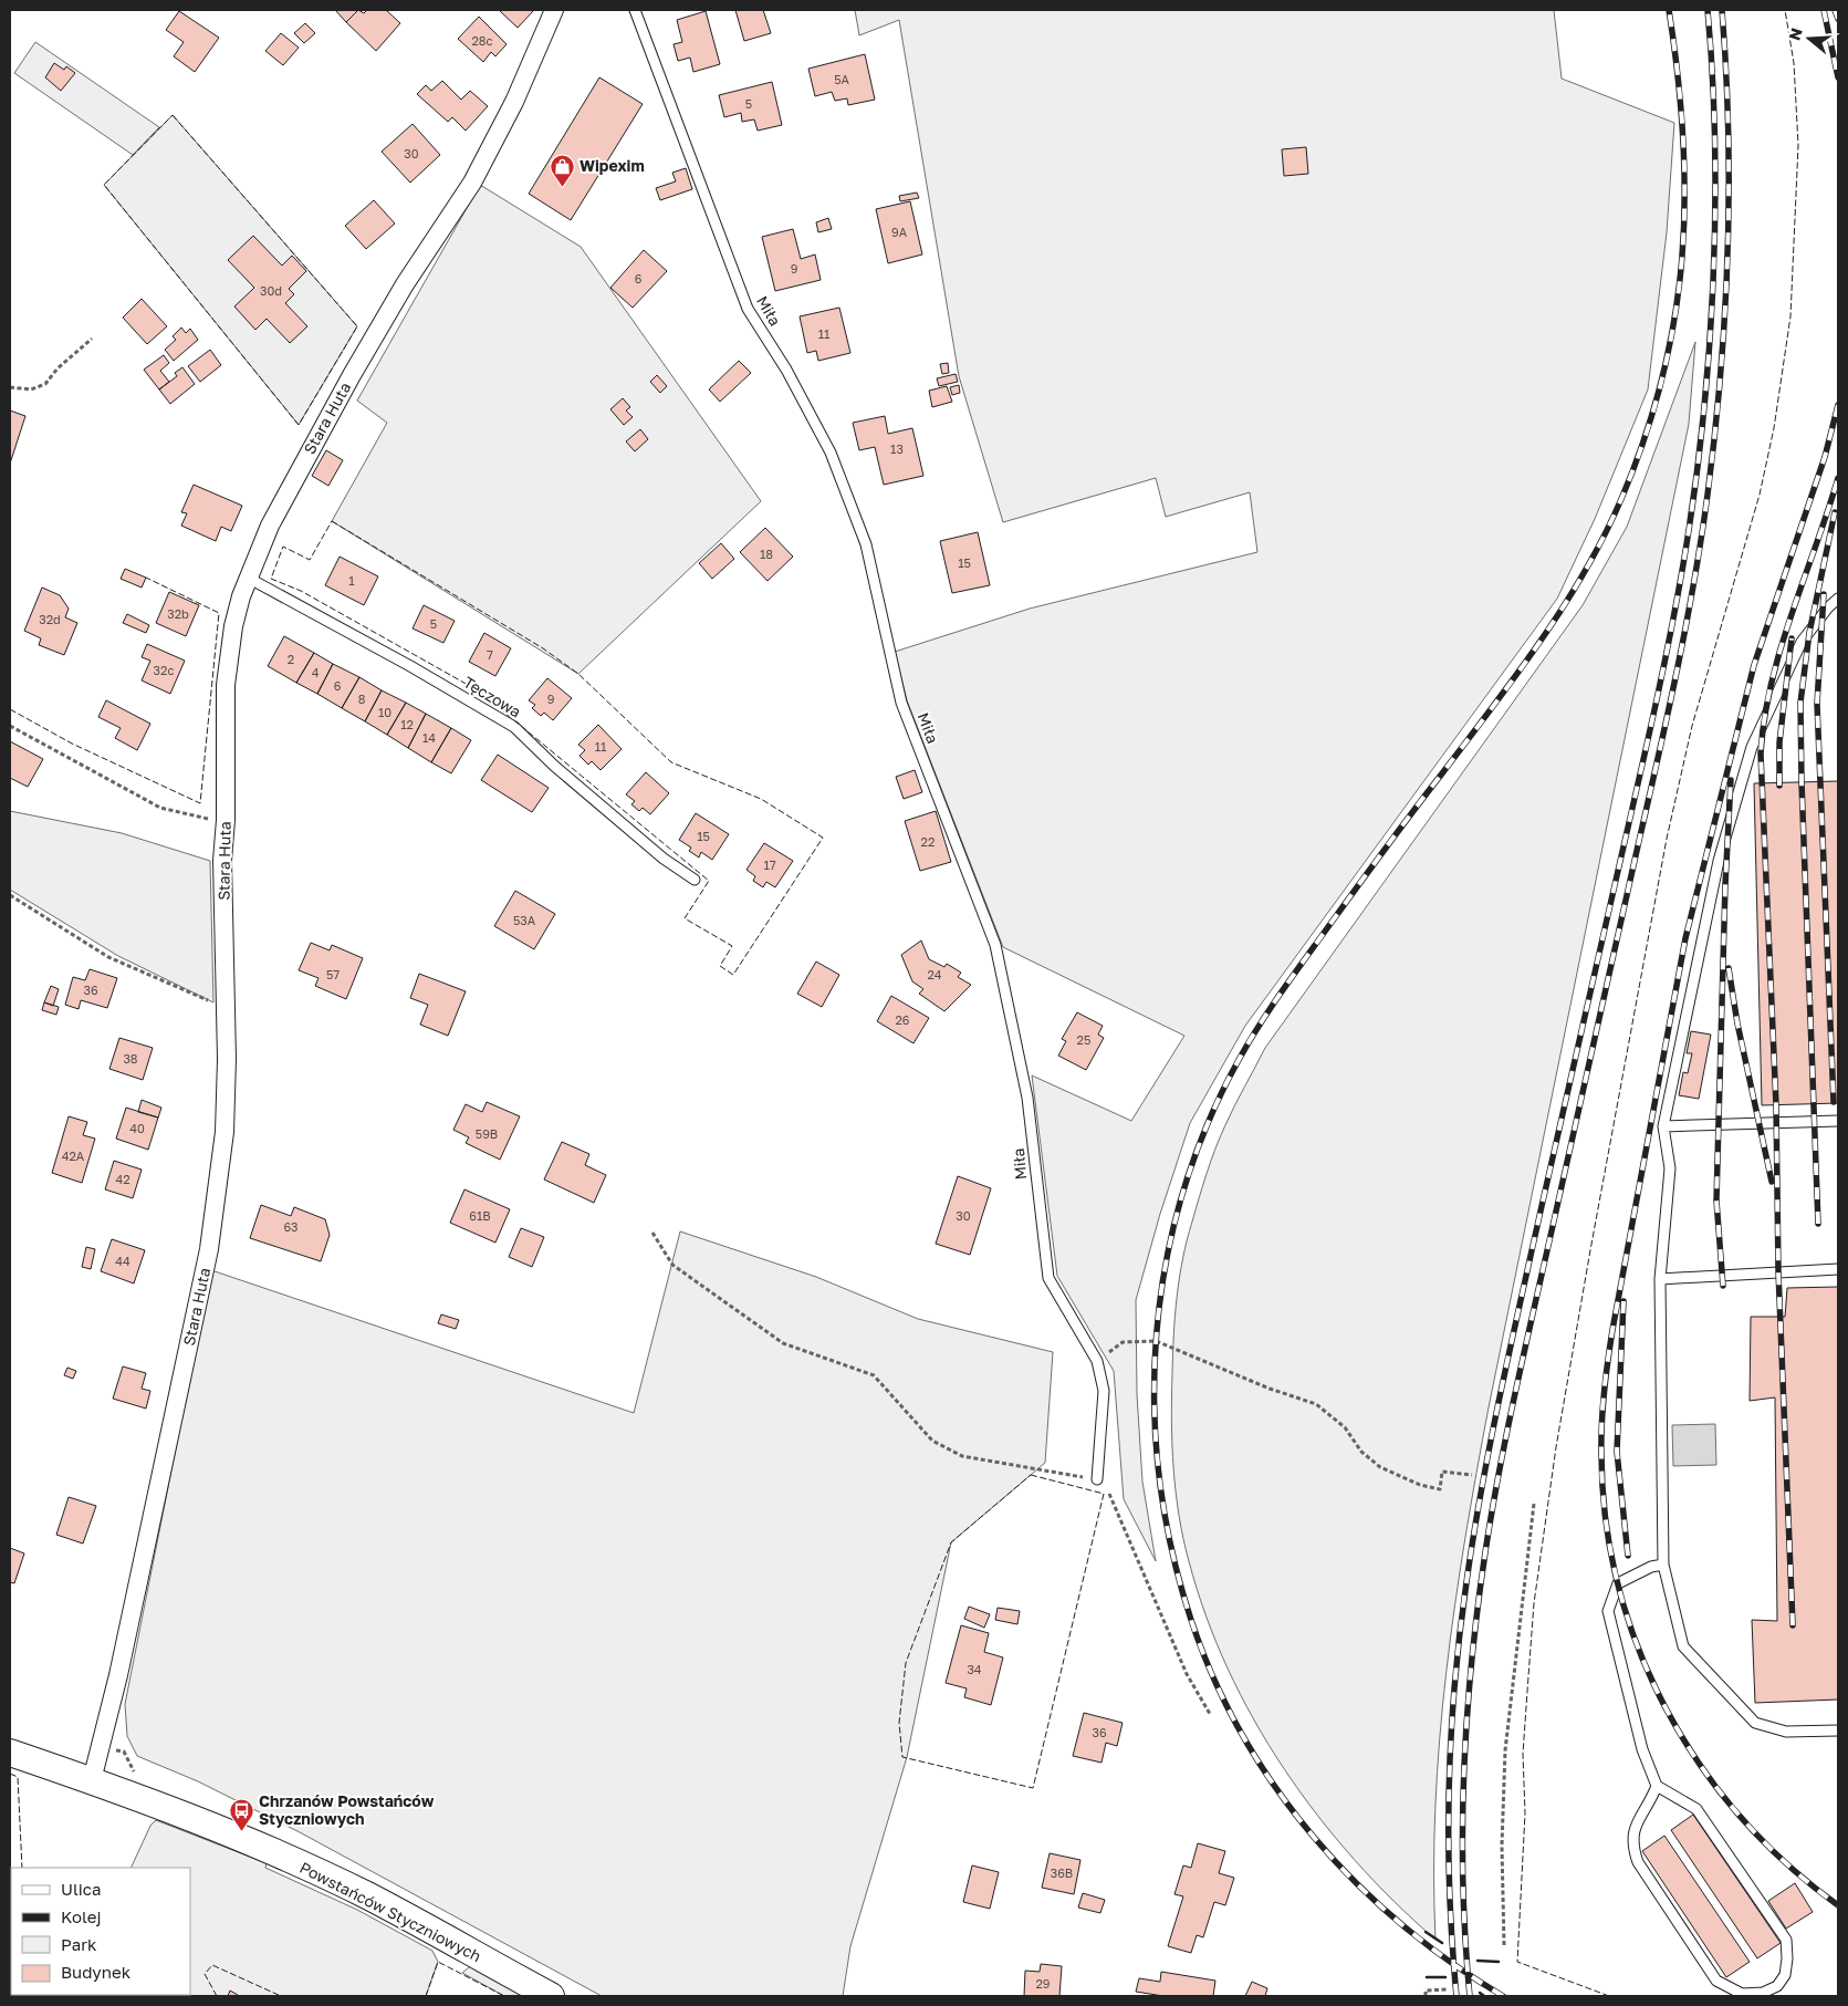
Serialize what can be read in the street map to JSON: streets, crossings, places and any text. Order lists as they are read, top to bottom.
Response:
{
  "streets": {
    "street": ["Stara Huta", "Powstańców Styczniowych"],
    "lane": ["Miła", "Tęczowa"]
  },
  "crossings": [
    ["Stara Huta", "Tęczowa"],
    ["Stara Huta", "Powstańców Styczniowych"]
  ],
  "places": {
    "shop": ["Wipexim"],
    "bus stop": ["Chrzanów Powstańców Styczniowych"]
  },
  "house_numbers": [
    "28c",
    "5A",
    "5",
    "30",
    "9A",
    "9",
    "6",
    "30d",
    "11",
    "13",
    "18",
    "15",
    "1",
    "32b",
    "32d",
    "5",
    "7",
    "2",
    "32c",
    "4",
    "6",
    "8",
    "9",
    "10",
    "12",
    "14",
    "11",
    "15",
    "22",
    "17",
    "53A",
    "57",
    "24",
    "36",
    "26",
    "25",
    "38",
    "40",
    "59B",
    "42A",
    "42",
    "61B",
    "30",
    "63",
    "44",
    "34",
    "36",
    "36B",
    "29"
  ],
  "legend": [
    "Ulica",
    "Kolej",
    "Park",
    "Budynek"
  ],
  "north": "left"
}
